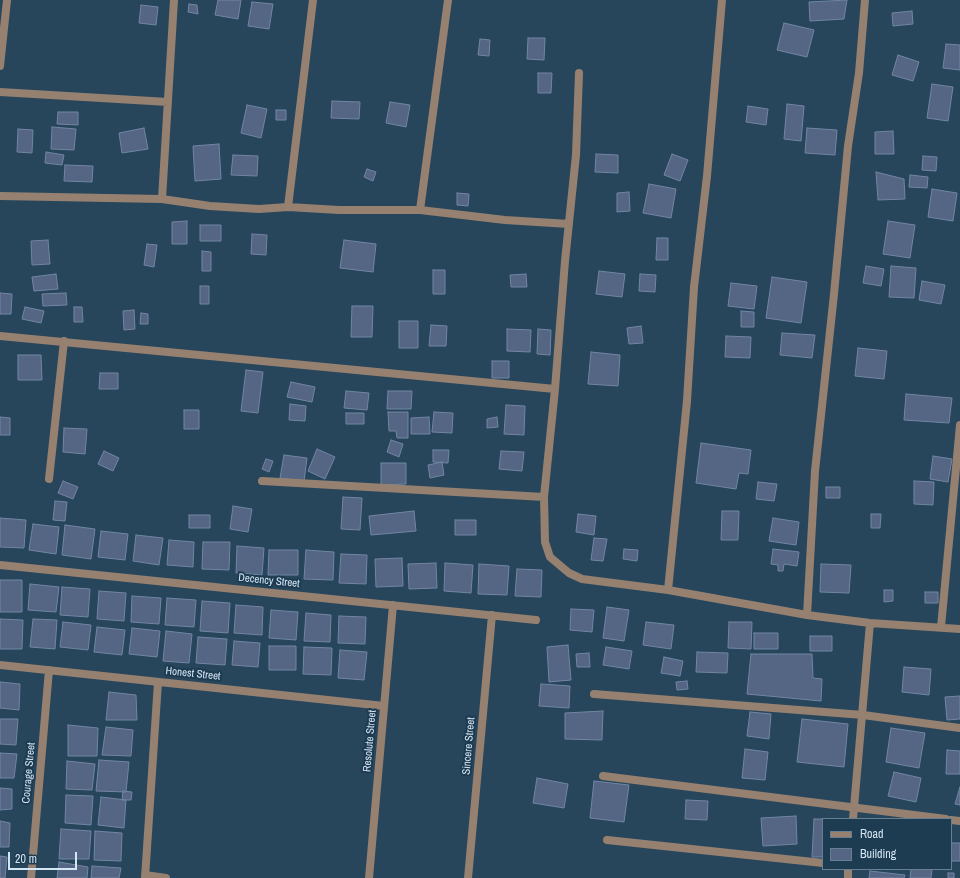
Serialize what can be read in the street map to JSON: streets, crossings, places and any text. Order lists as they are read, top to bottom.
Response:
{
  "streets": {
    "street": [
      "Decency Street",
      "Honest Street",
      "Resolute Street",
      "Sincere Street",
      "Courage Street"
    ]
  },
  "crossings": [
    ["Decency Street", "Resolute Street"],
    ["Decency Street", "Sincere Street"],
    ["Honest Street", "Resolute Street"],
    ["Honest Street", "Courage Street"]
  ],
  "legend": ["Road", "Building"],
  "scale_bar": "20 m"
}
